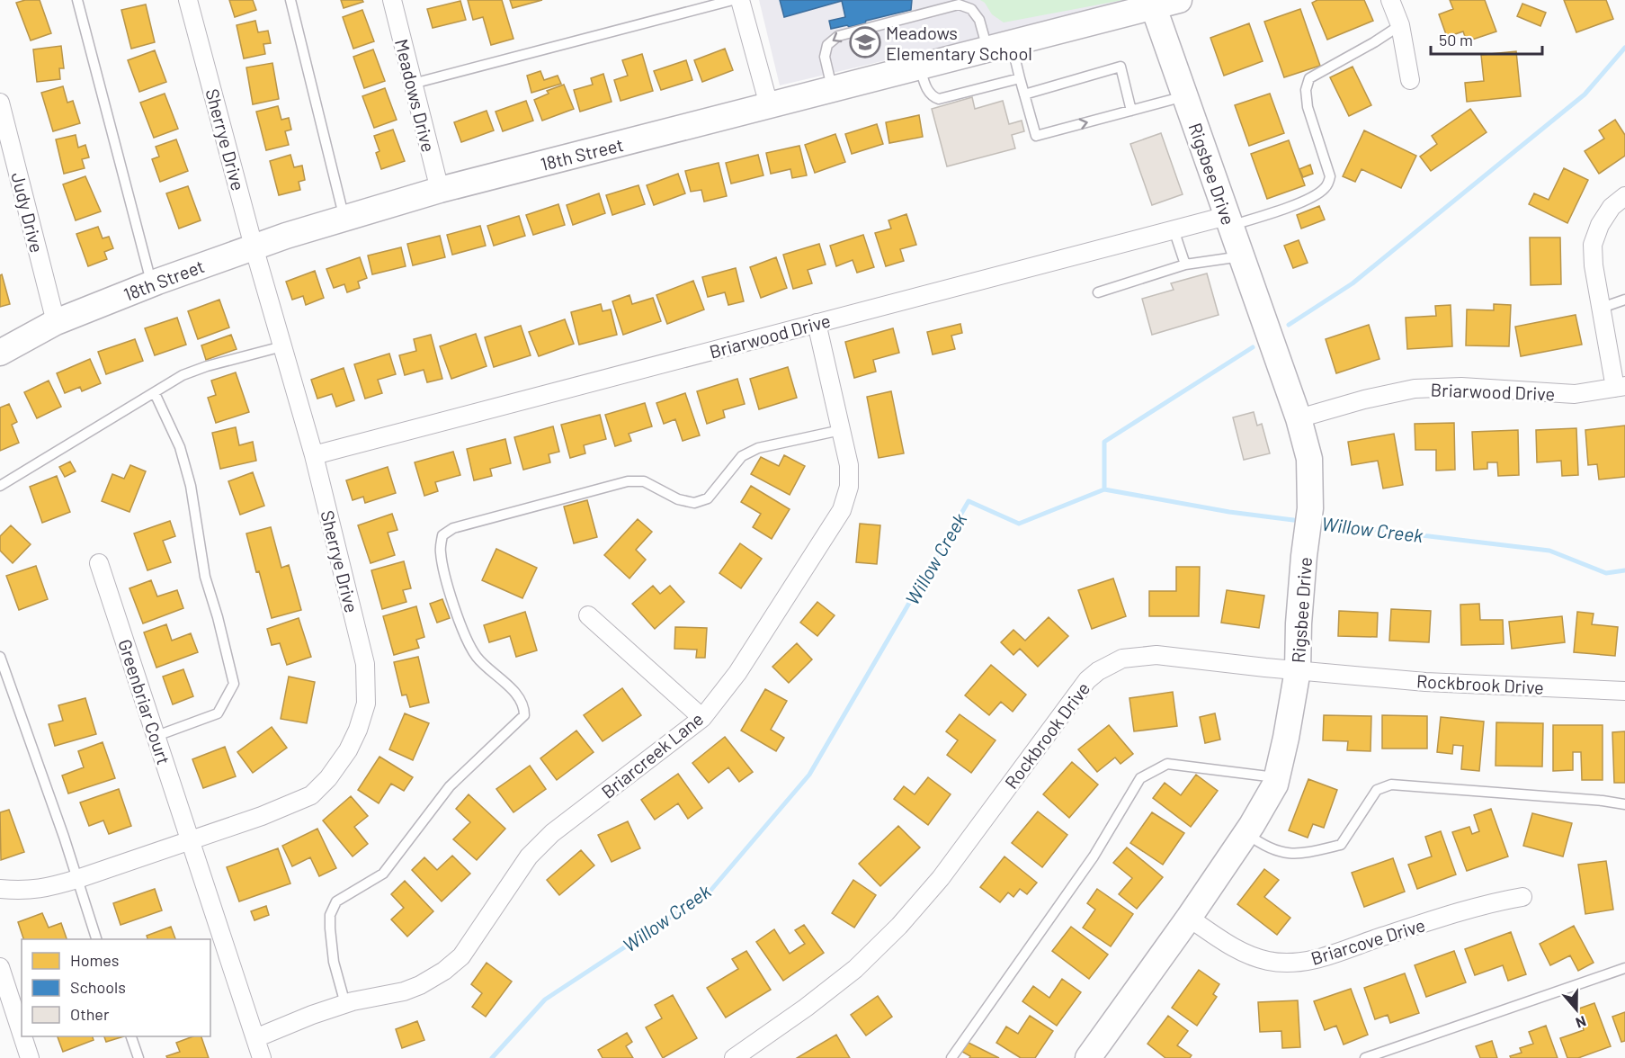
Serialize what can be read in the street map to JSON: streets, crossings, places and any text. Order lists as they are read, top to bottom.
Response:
{
  "streets": {
    "street": [
      "Meadows Drive",
      "Sherrye Drive",
      "18th Street",
      "Rigsbee Drive",
      "Judy Drive",
      "Briarwood Drive",
      "Rockbrook Drive",
      "Greenbriar Court",
      "Briarcreek Lane",
      "Briarcove Drive"
    ]
  },
  "crossings": [
    ["Meadows Drive", "18th Street"],
    ["Sherrye Drive", "18th Street"],
    ["Sherrye Drive", "Briarwood Drive"],
    ["Sherrye Drive", "Greenbriar Court"],
    ["18th Street", "Rigsbee Drive"],
    ["18th Street", "Judy Drive"],
    ["Rigsbee Drive", "Briarwood Drive"],
    ["Rigsbee Drive", "Rockbrook Drive"],
    ["Rigsbee Drive", "Briarcove Drive"],
    ["Briarwood Drive", "Briarcreek Lane"],
    ["Greenbriar Court", "Briarcreek Lane"]
  ],
  "water": ["Willow Creek"],
  "places": {
    "school or university": ["Meadows Elementary School"]
  },
  "legend": ["Homes", "Schools", "Other"],
  "scale_bar": "50 m",
  "north": "bottom"
}
